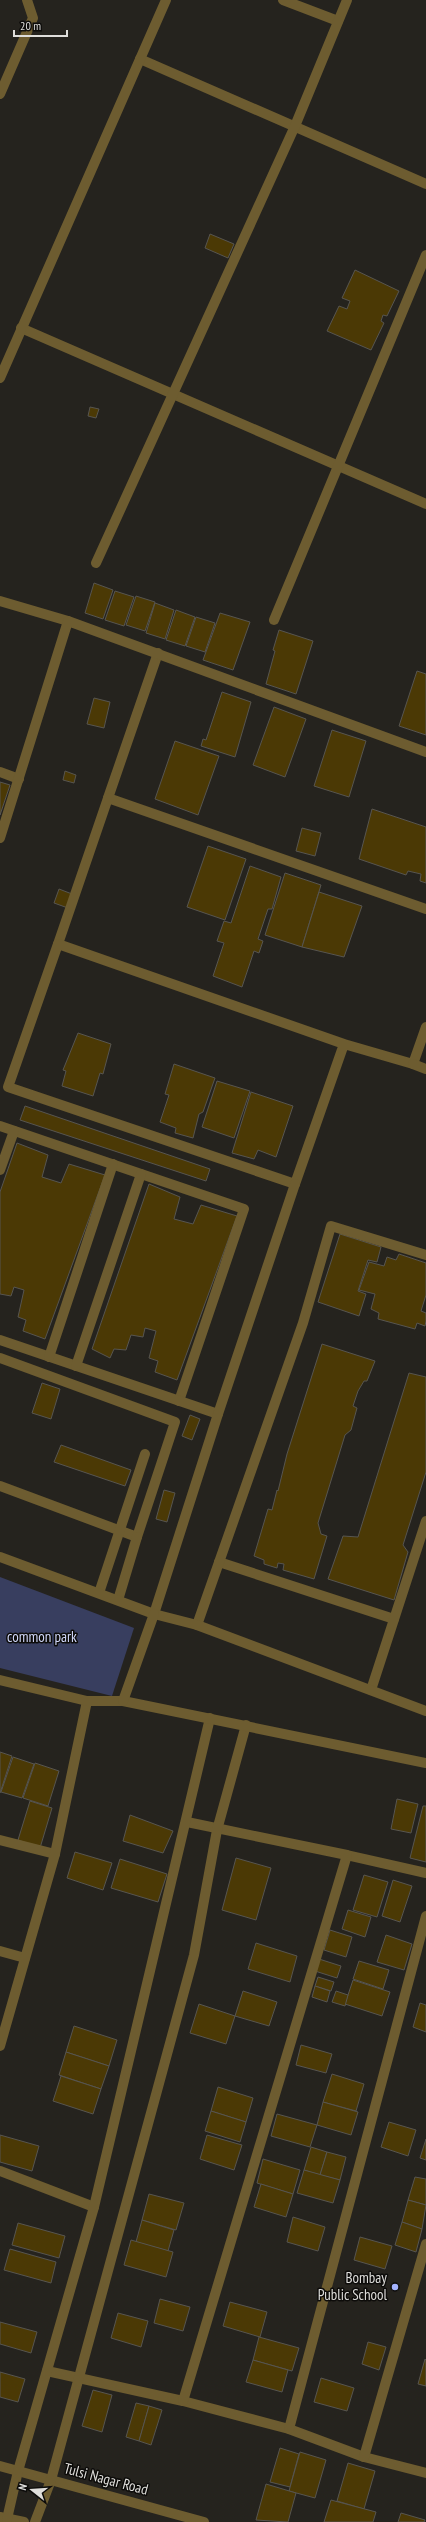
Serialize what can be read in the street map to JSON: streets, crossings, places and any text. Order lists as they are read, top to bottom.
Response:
{
  "streets": {
    "street": ["Tulsi Nagar Road"]
  },
  "parks": ["common park"],
  "places": ["Bombay Public School"],
  "scale_bar": "20 m",
  "north": "left"
}
